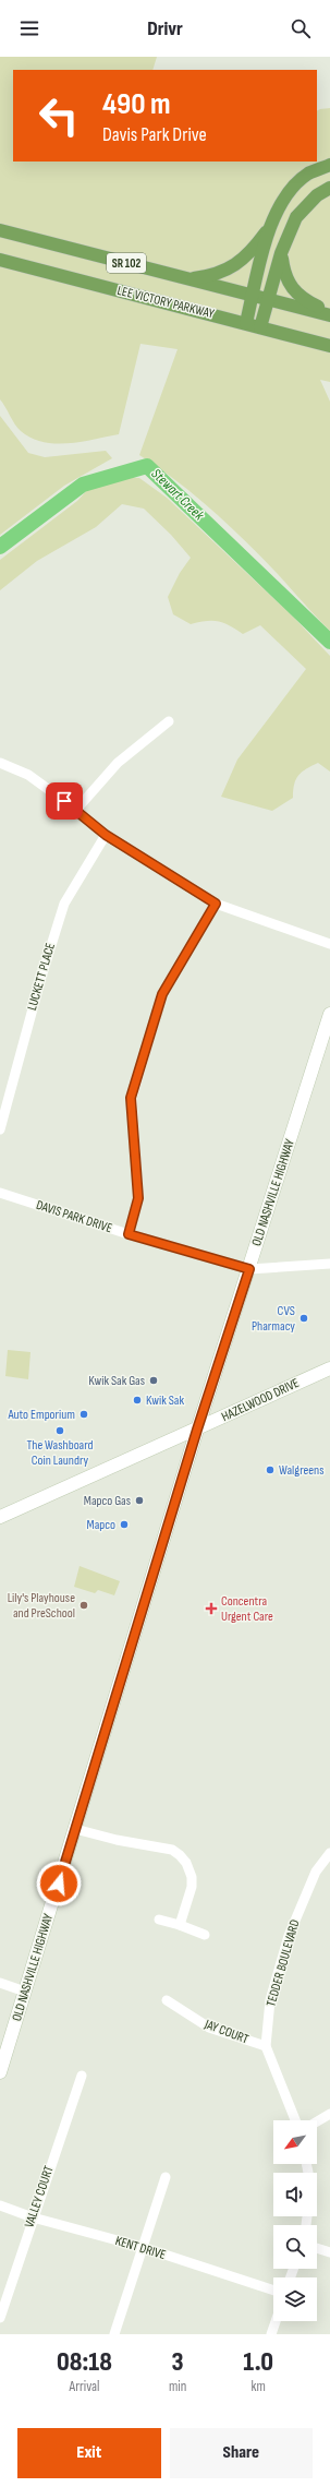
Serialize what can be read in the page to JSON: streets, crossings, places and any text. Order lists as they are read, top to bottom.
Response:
{
  "streets": {
    "main road": [
      "SR 102",
      "LEE VICTORY PARKWAY",
      "OLD NASHVILLE HIGHWAY",
      "HAZELWOOD DRIVE"
    ],
    "street": [
      "LUCKETT PLACE",
      "DAVIS PARK DRIVE",
      "TEDDER BOULEVARD",
      "JAY COURT",
      "VALLEY COURT",
      "KENT DRIVE"
    ]
  },
  "crossings": [
    ["OLD NASHVILLE HIGHWAY", "DAVIS PARK DRIVE"],
    ["OLD NASHVILLE HIGHWAY", "HAZELWOOD DRIVE"],
    ["TEDDER BOULEVARD", "JAY COURT"],
    ["VALLEY COURT", "KENT DRIVE"]
  ],
  "water": ["Stewart Creek"],
  "places": {
    "other": [
      "CVS Pharmacy",
      "Kwik Sak Gas",
      "Kwik Sak",
      "Auto Emporium",
      "The Washboard Coin Laundry",
      "Walgreens",
      "Mapco Gas",
      "Mapco",
      "Lily's Playhouse and PreSchool"
    ],
    "health": ["Concentra Urgent Care"]
  },
  "north": "bottom left",
  "page": {
    "header": "Drivr",
    "turn": ["490 m", "Davis Park Drive"],
    "eta": [
      "08:18",
      "Arrival",
      "3",
      "min",
      "1.0",
      "km"
    ],
    "buttons": ["Exit", "Share"]
  }
}
